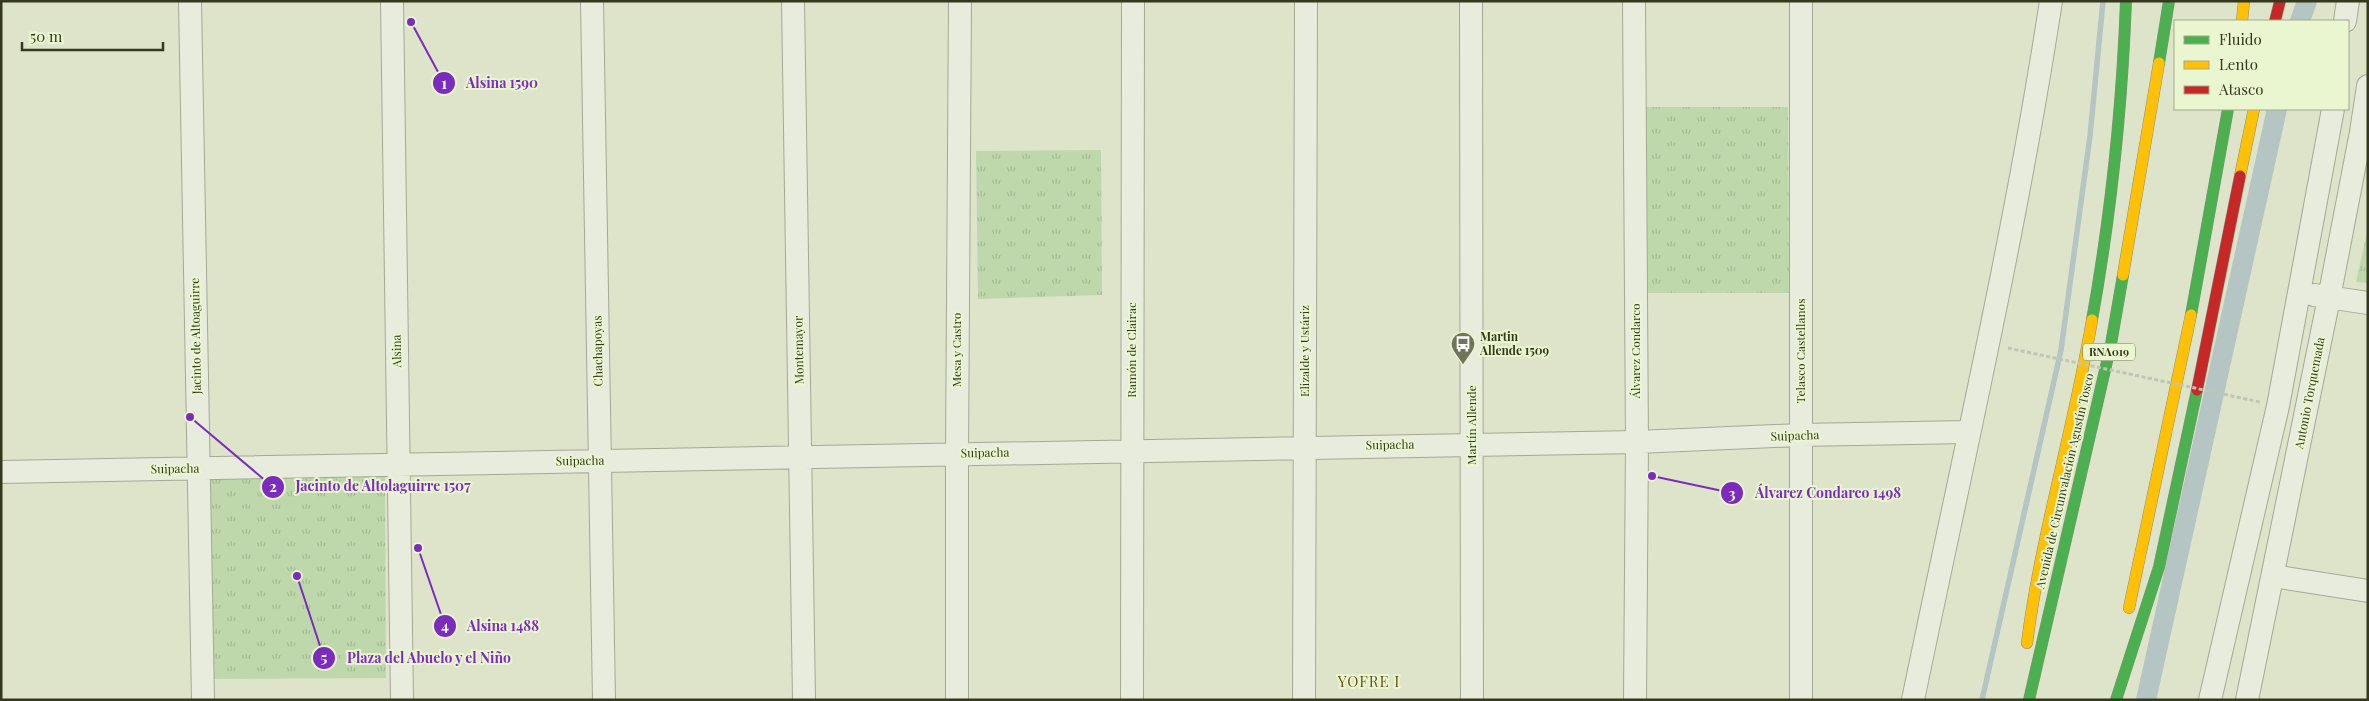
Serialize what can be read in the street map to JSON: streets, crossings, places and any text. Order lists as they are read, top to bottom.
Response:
{
  "streets": {
    "highway": ["RNA019", "Avenida de Circunvalación Agustín Tosco"],
    "street": [
      "Jacinto de Altoaguirre",
      "Montemayor",
      "Mesa y Castro",
      "Ramón de Clairac",
      "Alsina",
      "Chachapoyas",
      "Elizalde y Ustáriz",
      "Álvarez Condarco",
      "Telasco Castellanos",
      "Antonio Torquemada",
      "Martín Allende",
      "Suipacha"
    ]
  },
  "crossings": [
    ["Jacinto de Altoaguirre", "Suipacha"],
    ["Montemayor", "Suipacha"],
    ["Mesa y Castro", "Suipacha"],
    ["Ramón de Clairac", "Suipacha"],
    ["Alsina", "Suipacha"],
    ["Chachapoyas", "Suipacha"],
    ["Elizalde y Ustáriz", "Suipacha"],
    ["Álvarez Condarco", "Suipacha"],
    ["Telasco Castellanos", "Suipacha"],
    ["Martín Allende", "Suipacha"]
  ],
  "districts": ["YOFRE I"],
  "places": {
    "other": [
      "Alsina 1590",
      "Jacinto de Altolaguirre 1507",
      "Álvarez Condarco 1498",
      "Alsina 1488",
      "Plaza del Abuelo y el Niño"
    ],
    "bus stop": ["Martin Allende 1509"]
  },
  "legend": ["Fluido", "Lento", "Atasco"],
  "scale_bar": "50 m"
}
